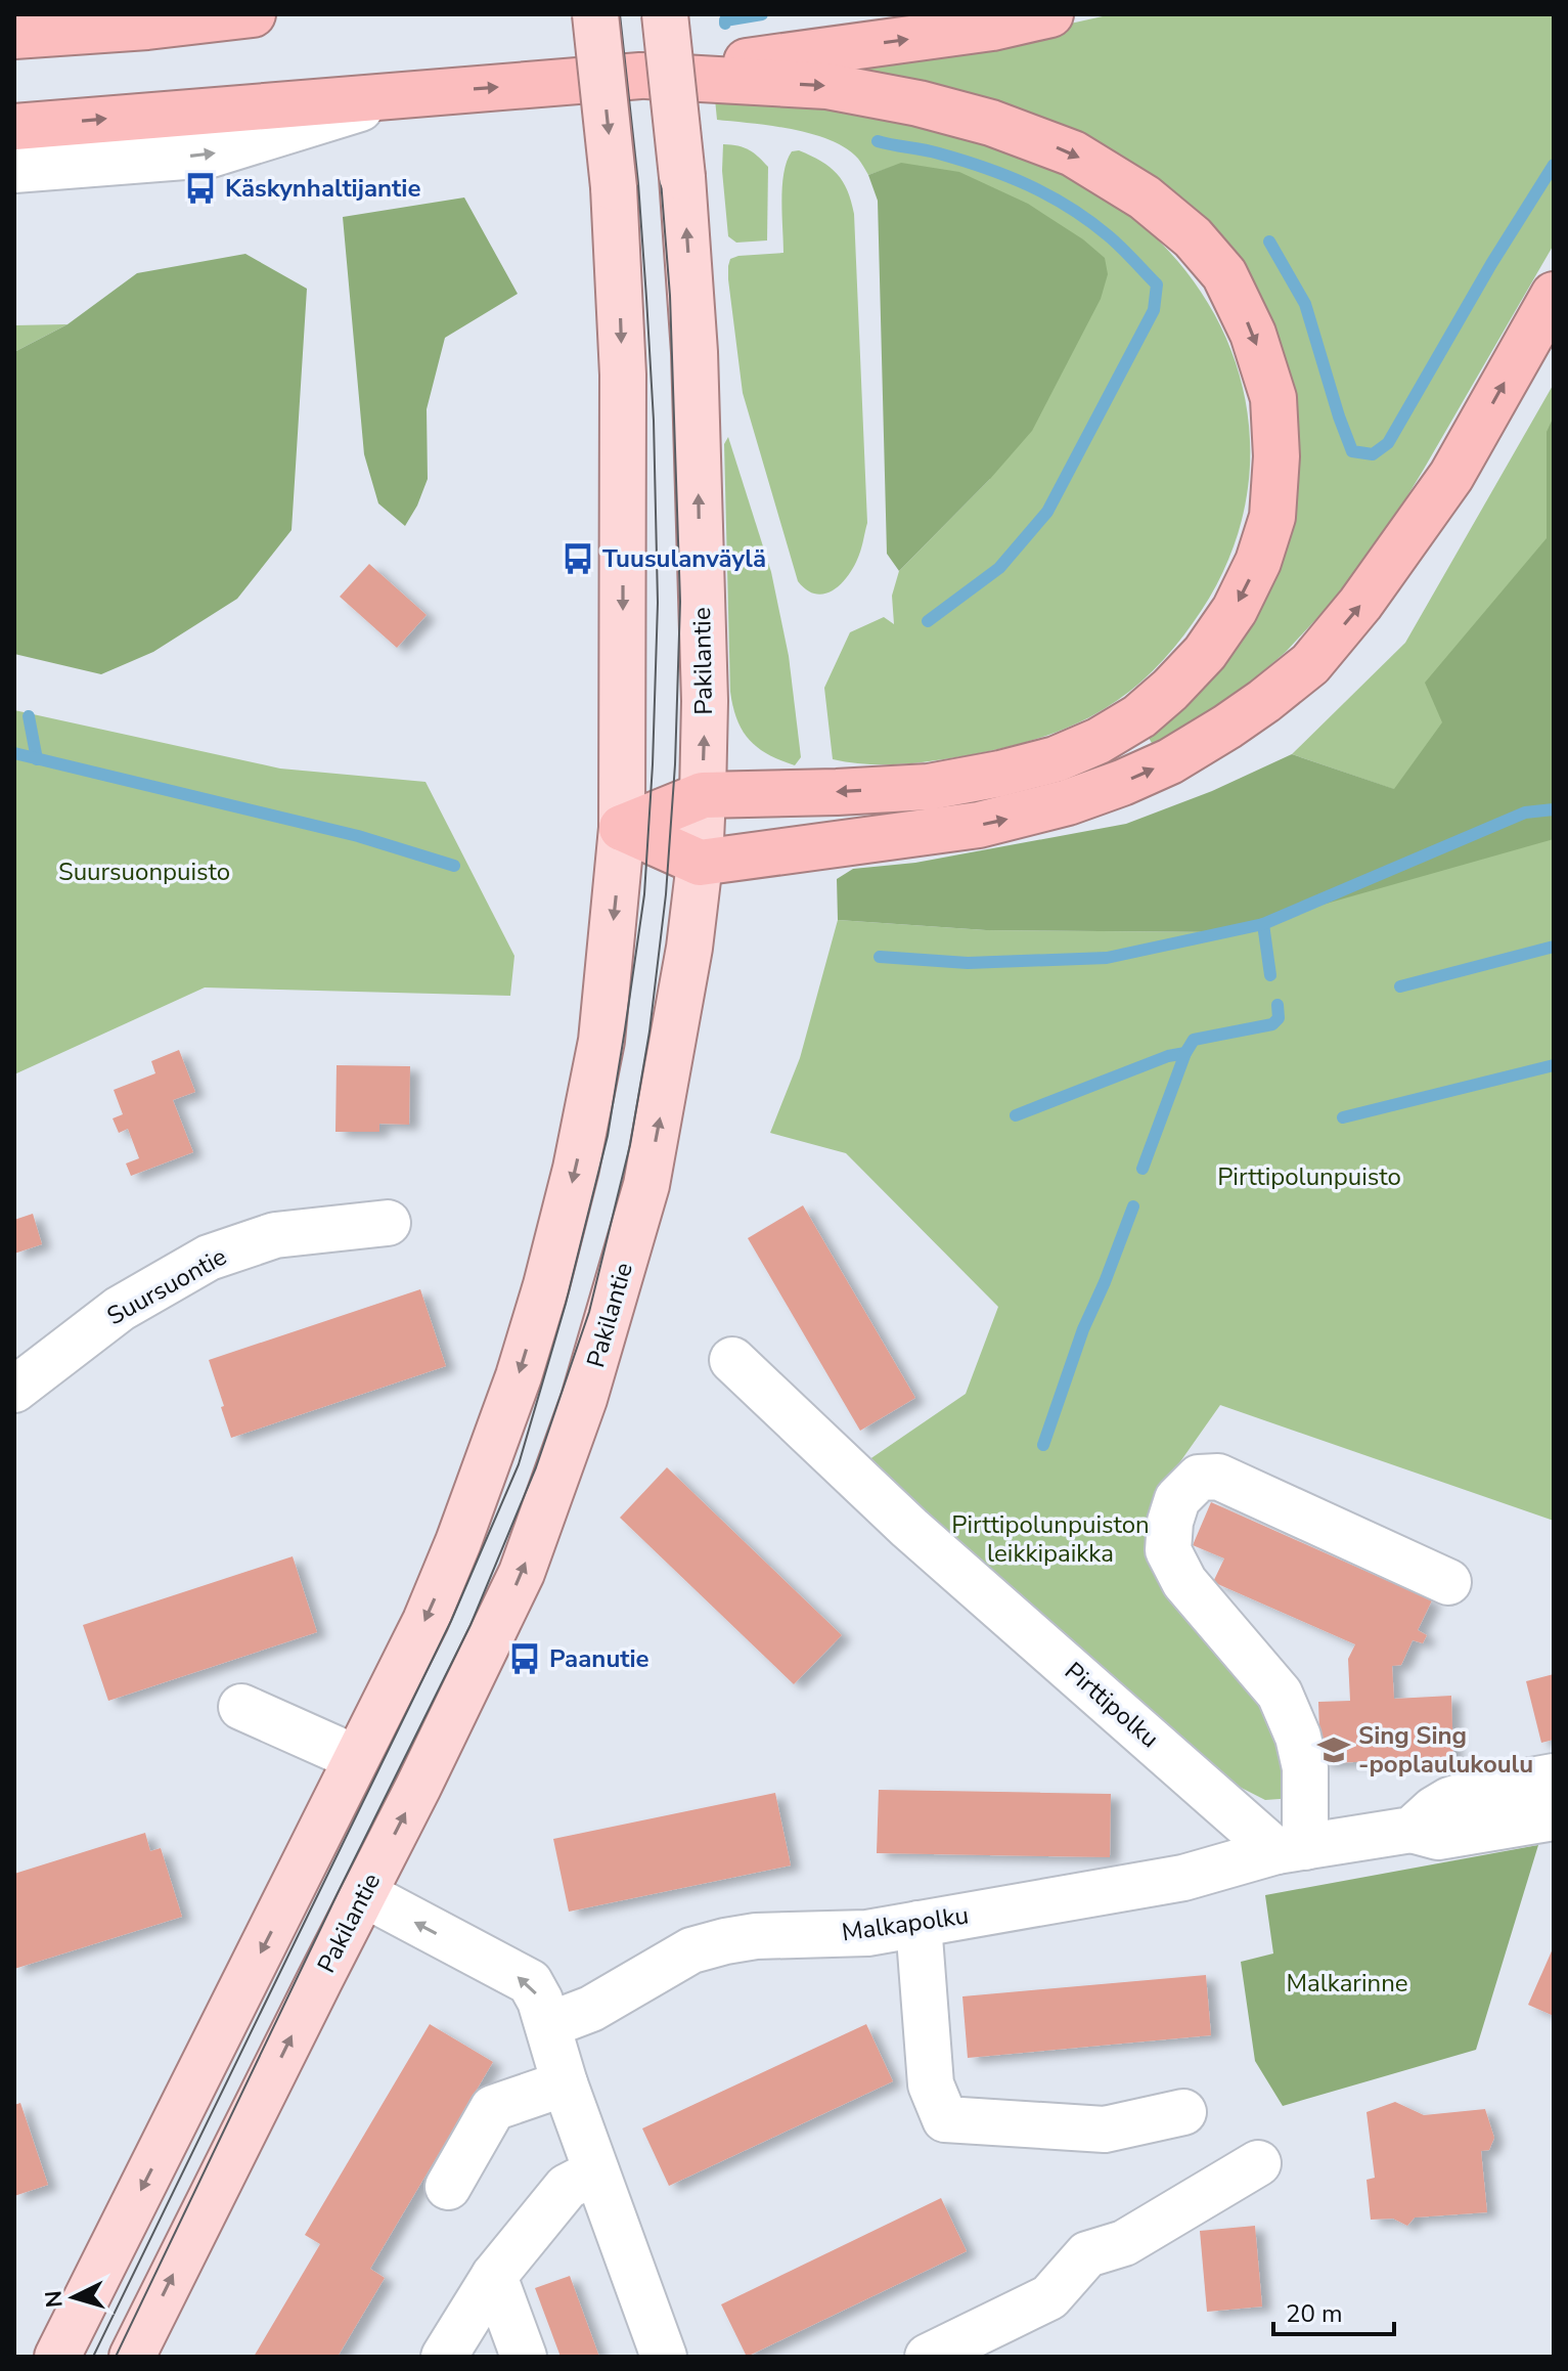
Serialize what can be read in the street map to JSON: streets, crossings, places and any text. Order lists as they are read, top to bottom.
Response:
{
  "streets": {
    "main road": ["Pakilantie"],
    "street": ["Suursuontie", "Pirttipolku", "Malkapolku"]
  },
  "crossings": [
    ["Pirttipolku", "Malkapolku"]
  ],
  "parks": [
    "Suursuonpuisto",
    "Pirttipolunpuisto",
    "Pirttipolunpuiston leikkipaikka",
    "Malkarinne"
  ],
  "places": {
    "bus stop": ["Käskynhaltijantie", "Tuusulanväylä", "Paanutie"],
    "school or university": ["Sing Sing -poplaulukoulu"]
  },
  "scale_bar": "20 m",
  "north": "left"
}
